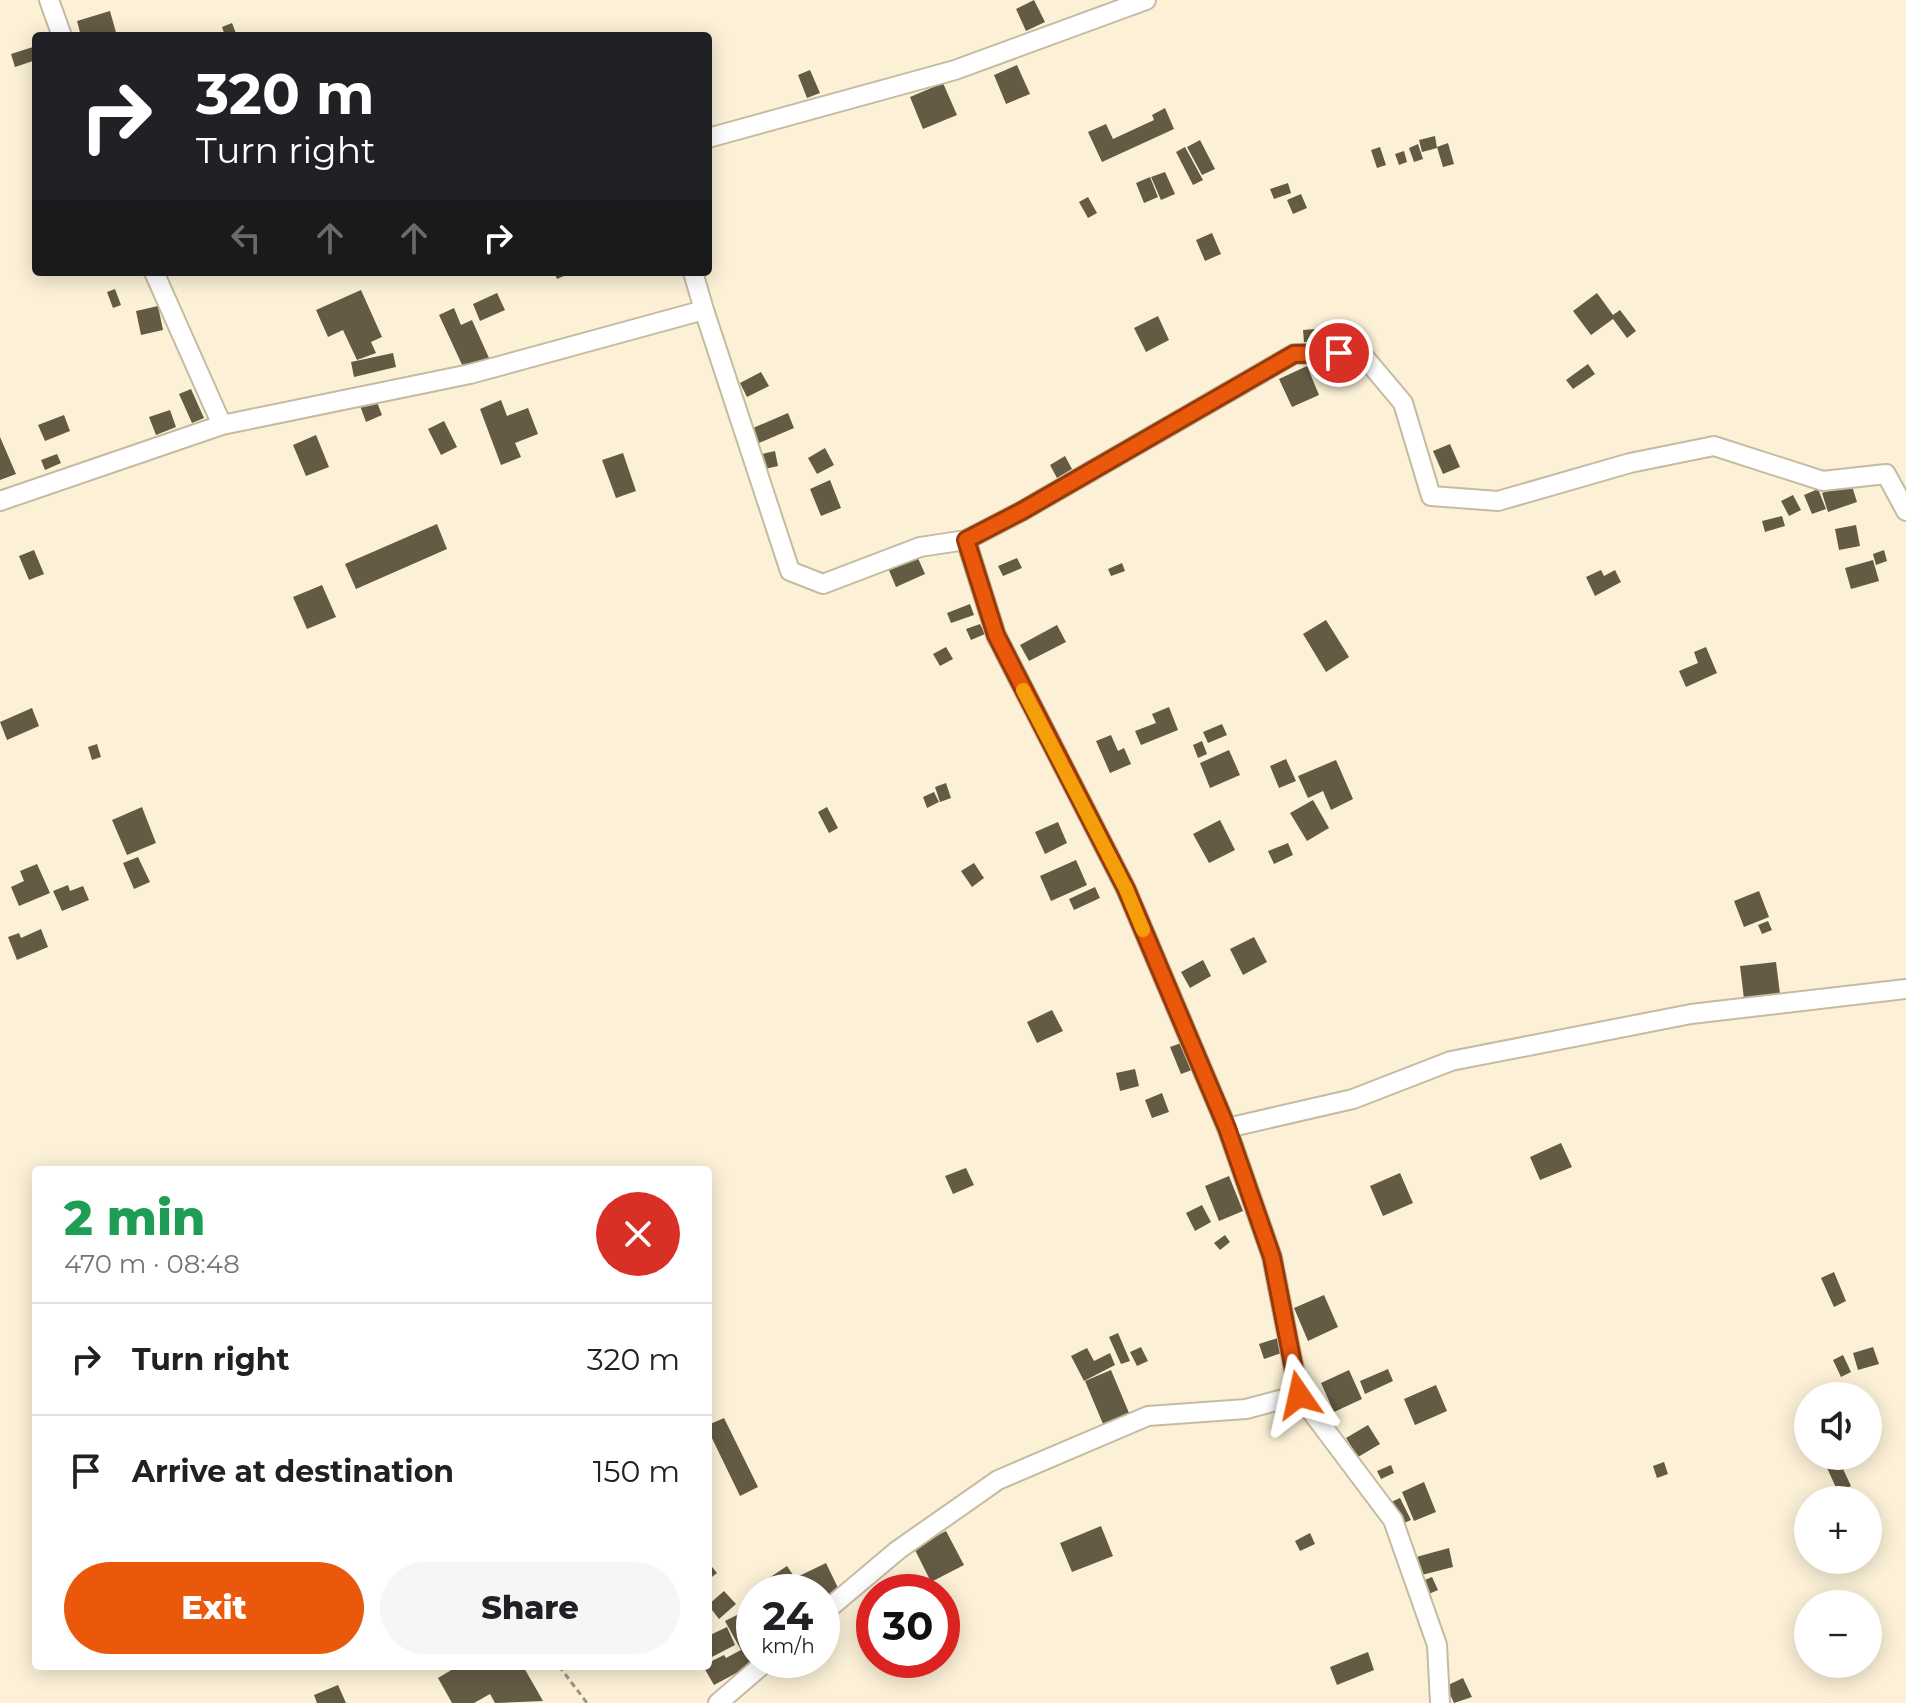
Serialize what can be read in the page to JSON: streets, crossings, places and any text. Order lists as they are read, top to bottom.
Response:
{
  "page": {
    "turn": ["320 m", "Turn right"],
    "heading": ["2 min", "470 m · 08:48"],
    "list": [
      {
        "name": "Turn right",
        "value": "320 m"
      },
      {
        "name": "Arrive at destination",
        "value": "150 m"
      }
    ],
    "map_buttons": ["+", "−"],
    "buttons": ["Exit", "Share"],
    "speed": "24 km/h",
    "limit": "30"
  }
}
